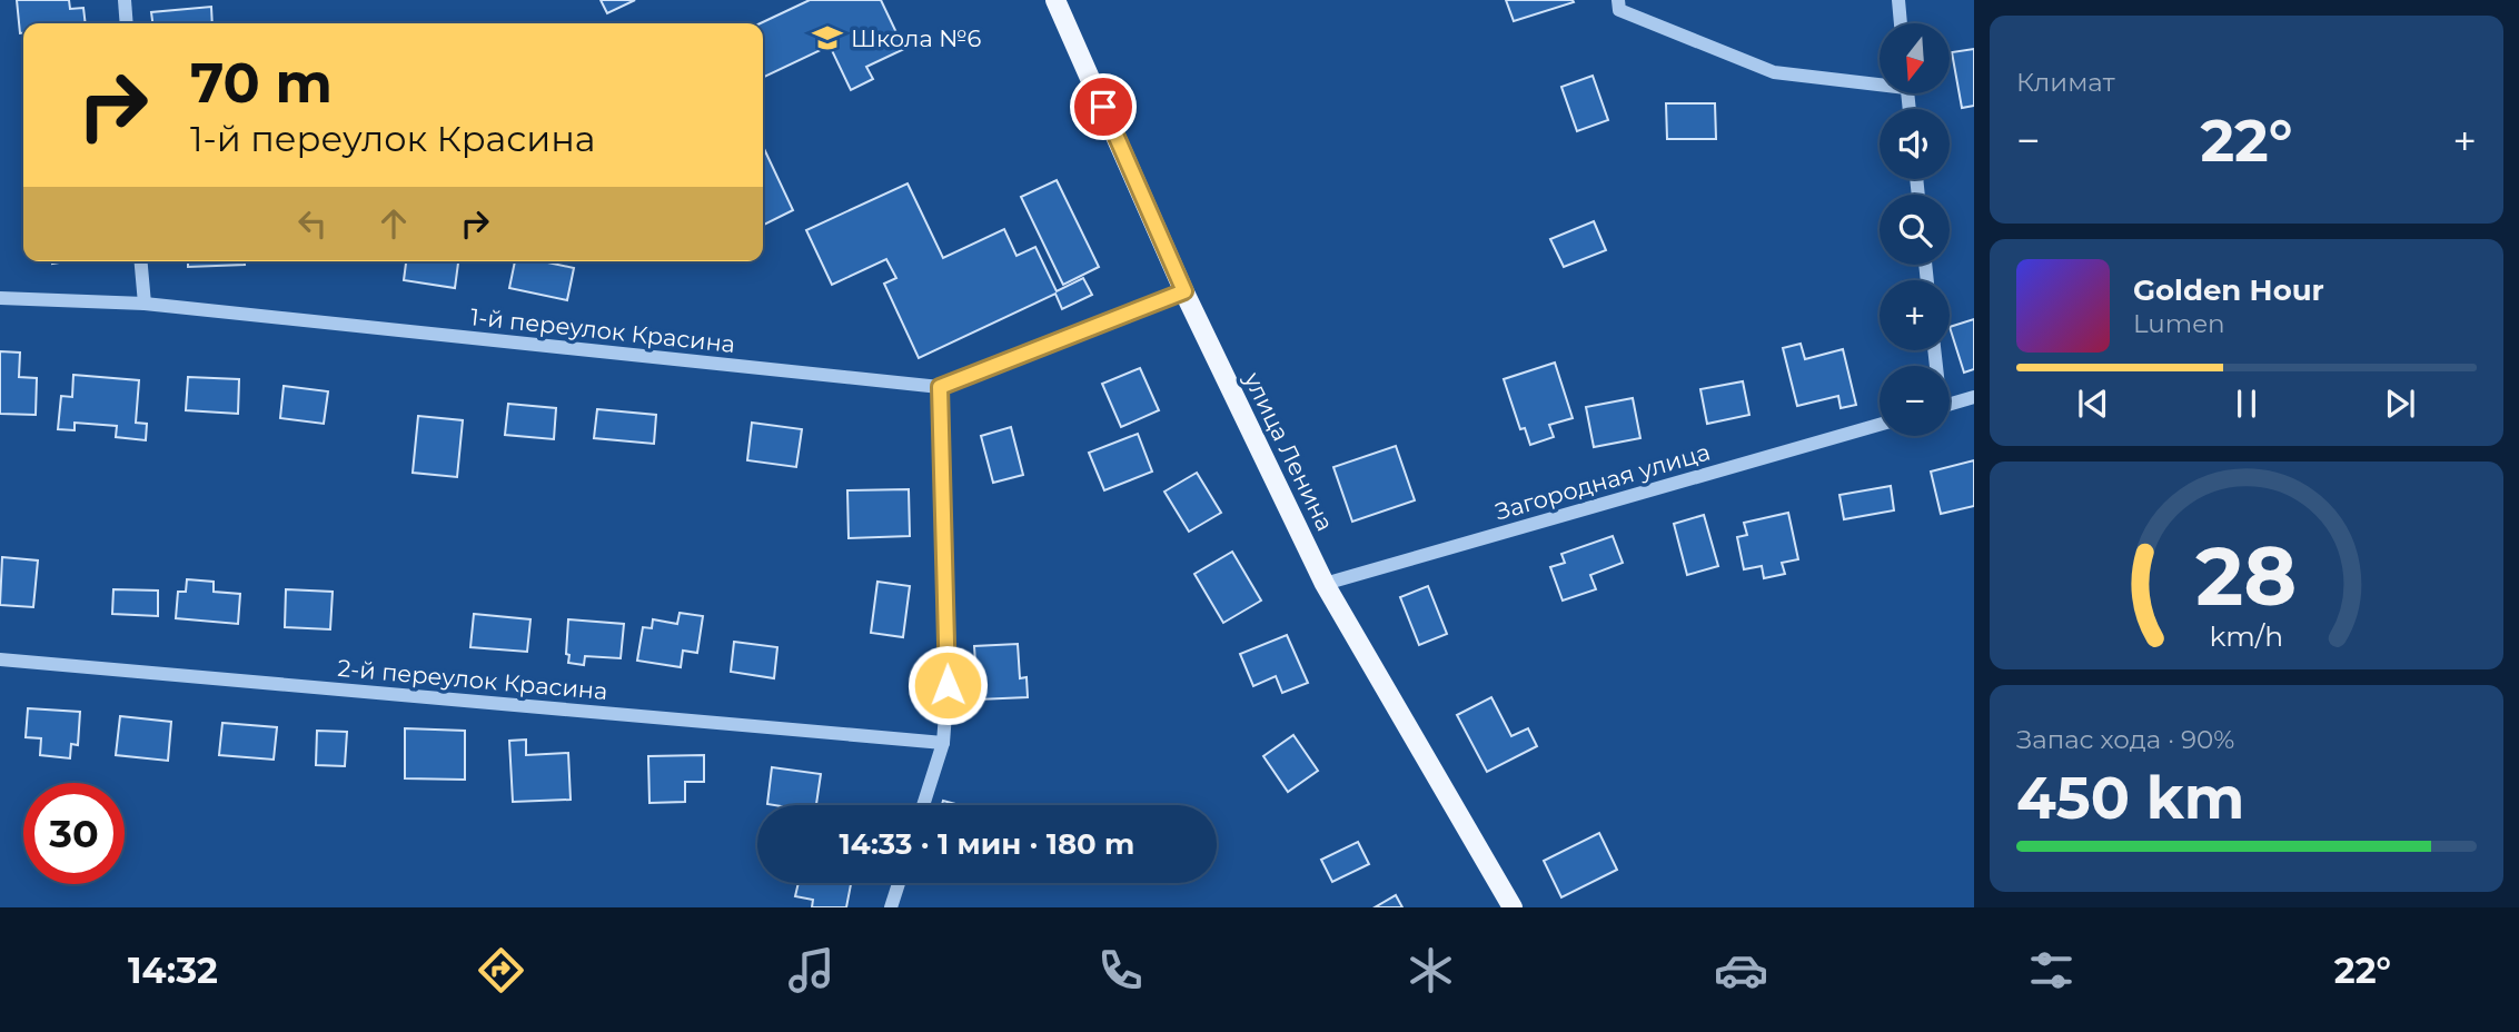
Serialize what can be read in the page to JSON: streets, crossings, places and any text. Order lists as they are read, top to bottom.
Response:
{
  "streets": {
    "main road": ["улица Ленина"],
    "street": ["1-й переулок Красина", "Загородная улица", "2-й переулок Красина"]
  },
  "crossings": [
    ["1-й переулок Красина", "улица Ленина"],
    ["улица Ленина", "Загородная улица"]
  ],
  "places": {
    "school or university": ["Школа №6"]
  },
  "north": "bottom",
  "page": {
    "tile": [
      "Климат",
      ["Запас хода · 90%", "450 km"]
    ],
    "map_buttons": ["+", "−"],
    "turn": ["70 m", "1-й переулок Красина"],
    "heat": ["−", "22°", "+"],
    "song": ["Golden Hour", "Lumen"],
    "limit": "30",
    "trip": "14:33 · 1 мин · 180 m",
    "tabs": ["14:32", "22°"],
    "gauge": ["28", "km/h"]
  }
}
